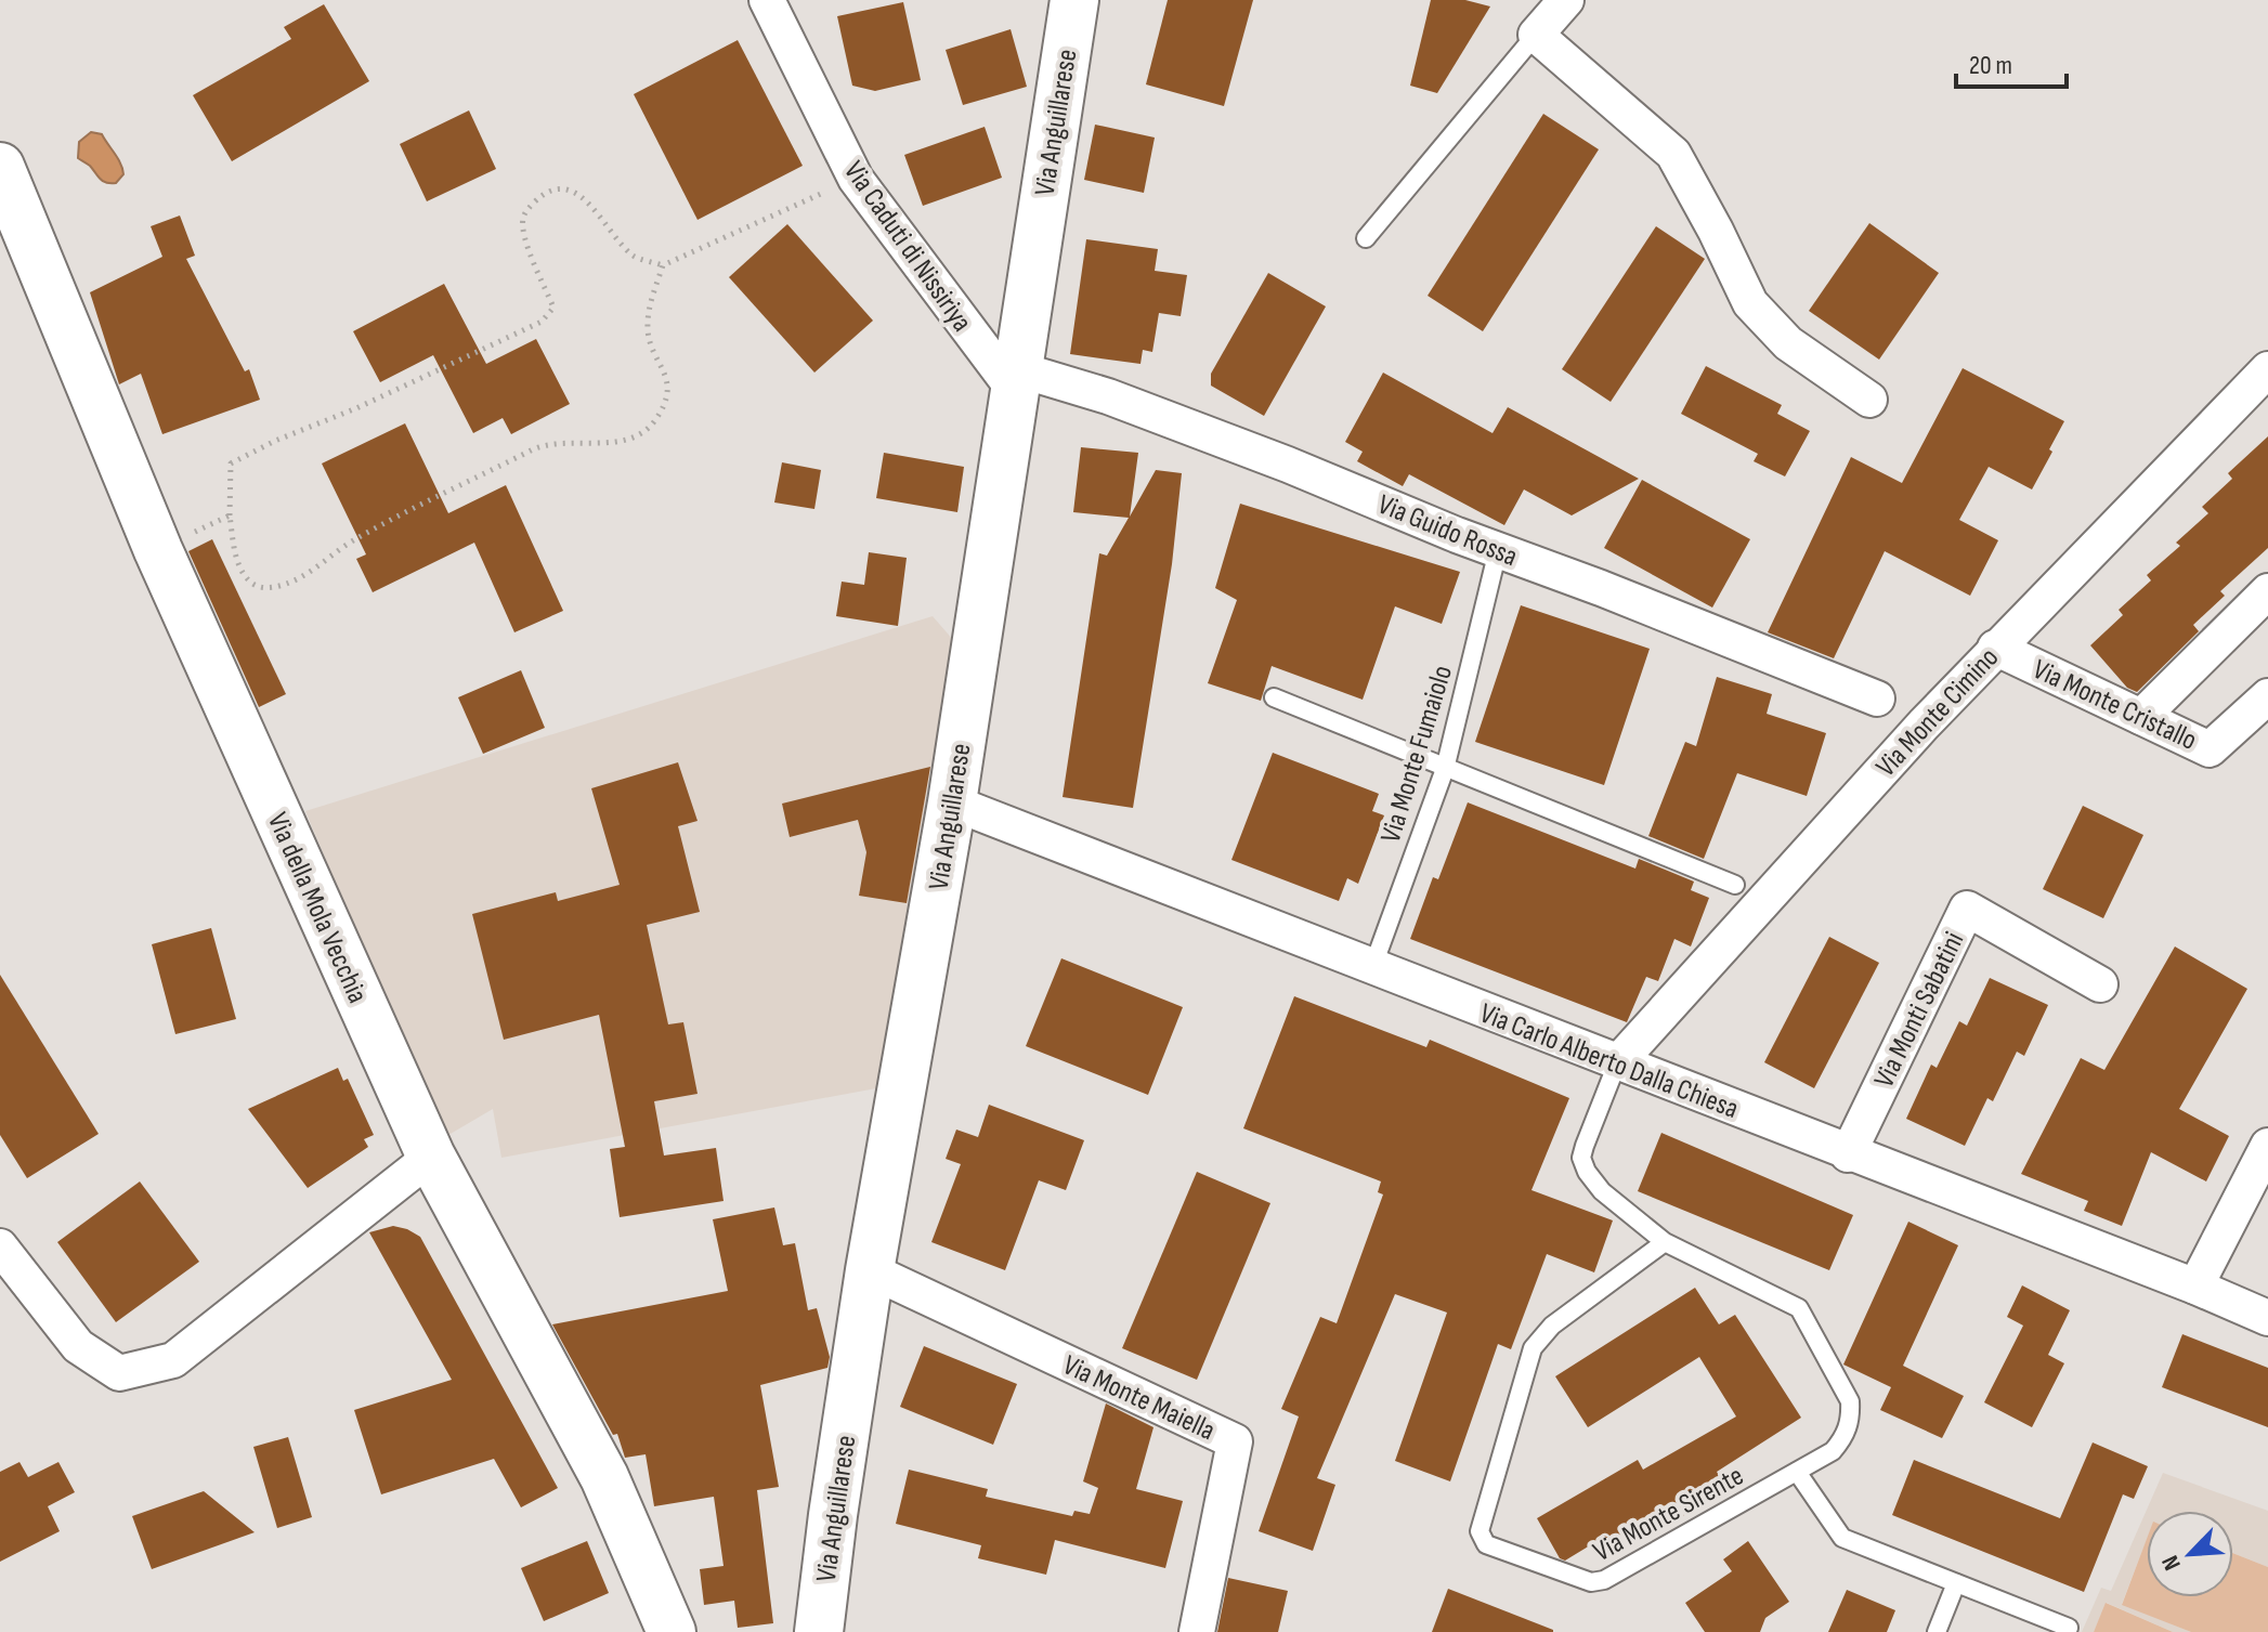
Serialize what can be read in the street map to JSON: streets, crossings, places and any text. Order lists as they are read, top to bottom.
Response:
{
  "streets": {
    "street": [
      "Via Anguillarese",
      "Via Caduti di Nissiriya",
      "Via Guido Rossa",
      "Via Monte Cristallo",
      "Via Monte Cimino",
      "Via della Mola Vecchia",
      "Via Monti Sabatini",
      "Via Carlo Alberto Dalla Chiesa",
      "Via Monte Maiella"
    ],
    "lane": ["Via Monte Fumaiolo", "Via Monte Sirente"]
  },
  "crossings": [
    ["Via Anguillarese", "Via Caduti di Nissiriya"],
    ["Via Anguillarese", "Via Guido Rossa"],
    ["Via Anguillarese", "Via Carlo Alberto Dalla Chiesa"],
    ["Via Anguillarese", "Via Monte Maiella"],
    ["Via Caduti di Nissiriya", "Via Guido Rossa"],
    ["Via Guido Rossa", "Via Monte Fumaiolo"],
    ["Via Monte Cristallo", "Via Monte Cimino"],
    ["Via Monte Cimino", "Via Carlo Alberto Dalla Chiesa"],
    ["Via Monte Cimino", "Via Monte Sirente"],
    ["Via Monte Fumaiolo", "Via Carlo Alberto Dalla Chiesa"],
    ["Via Monti Sabatini", "Via Carlo Alberto Dalla Chiesa"],
    ["Via Carlo Alberto Dalla Chiesa", "Via Monte Sirente"]
  ],
  "scale_bar": "20 m",
  "north": "bottom left"
}
